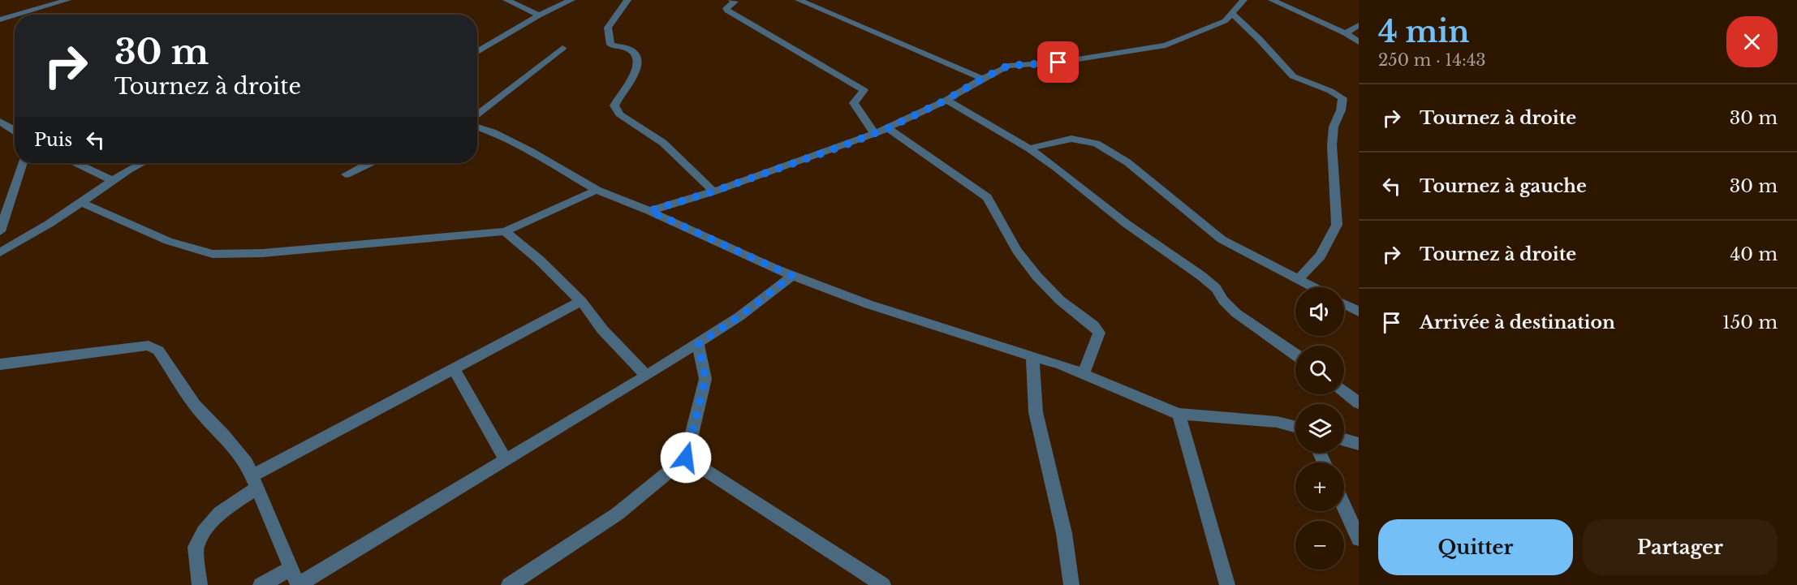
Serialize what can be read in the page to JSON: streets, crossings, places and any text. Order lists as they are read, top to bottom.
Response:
{
  "page": {
    "heading": ["4 min", "250 m · 14:43"],
    "turn": ["30 m", "Tournez à droite"],
    "list": [
      {
        "name": "Tournez à droite",
        "value": "30 m"
      },
      {
        "name": "Tournez à gauche",
        "value": "30 m"
      },
      {
        "name": "Tournez à droite",
        "value": "40 m"
      },
      {
        "name": "Arrivée à destination",
        "value": "150 m"
      }
    ],
    "then": "Puis",
    "map_buttons": ["+", "−"],
    "buttons": ["Quitter", "Partager"]
  }
}
